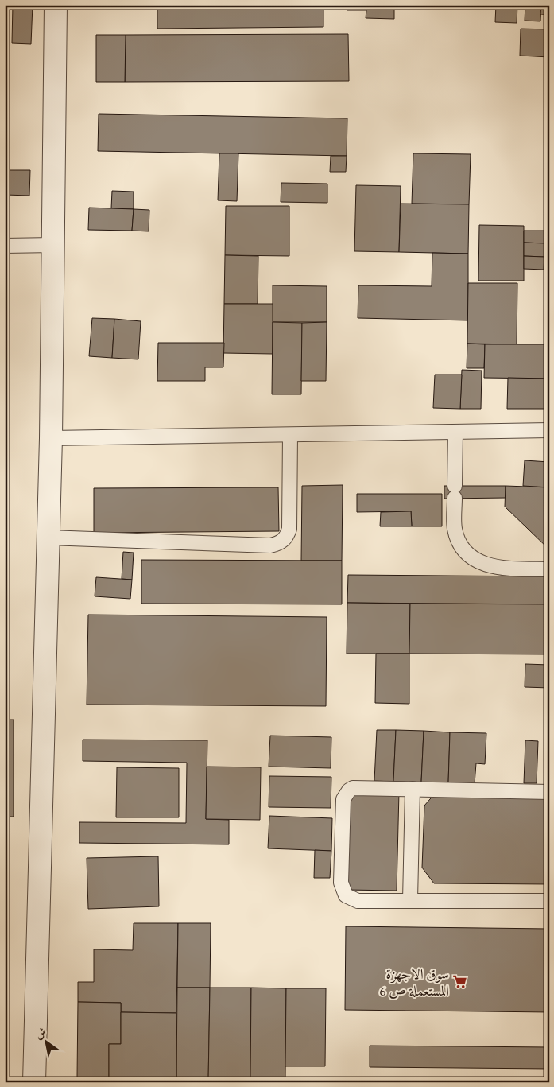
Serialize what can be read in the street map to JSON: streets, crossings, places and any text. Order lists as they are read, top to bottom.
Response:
{
  "places": {
    "supermarket": ["سوق الاجهزة المستعملة ص 6"]
  },
  "north": "top left"
}
